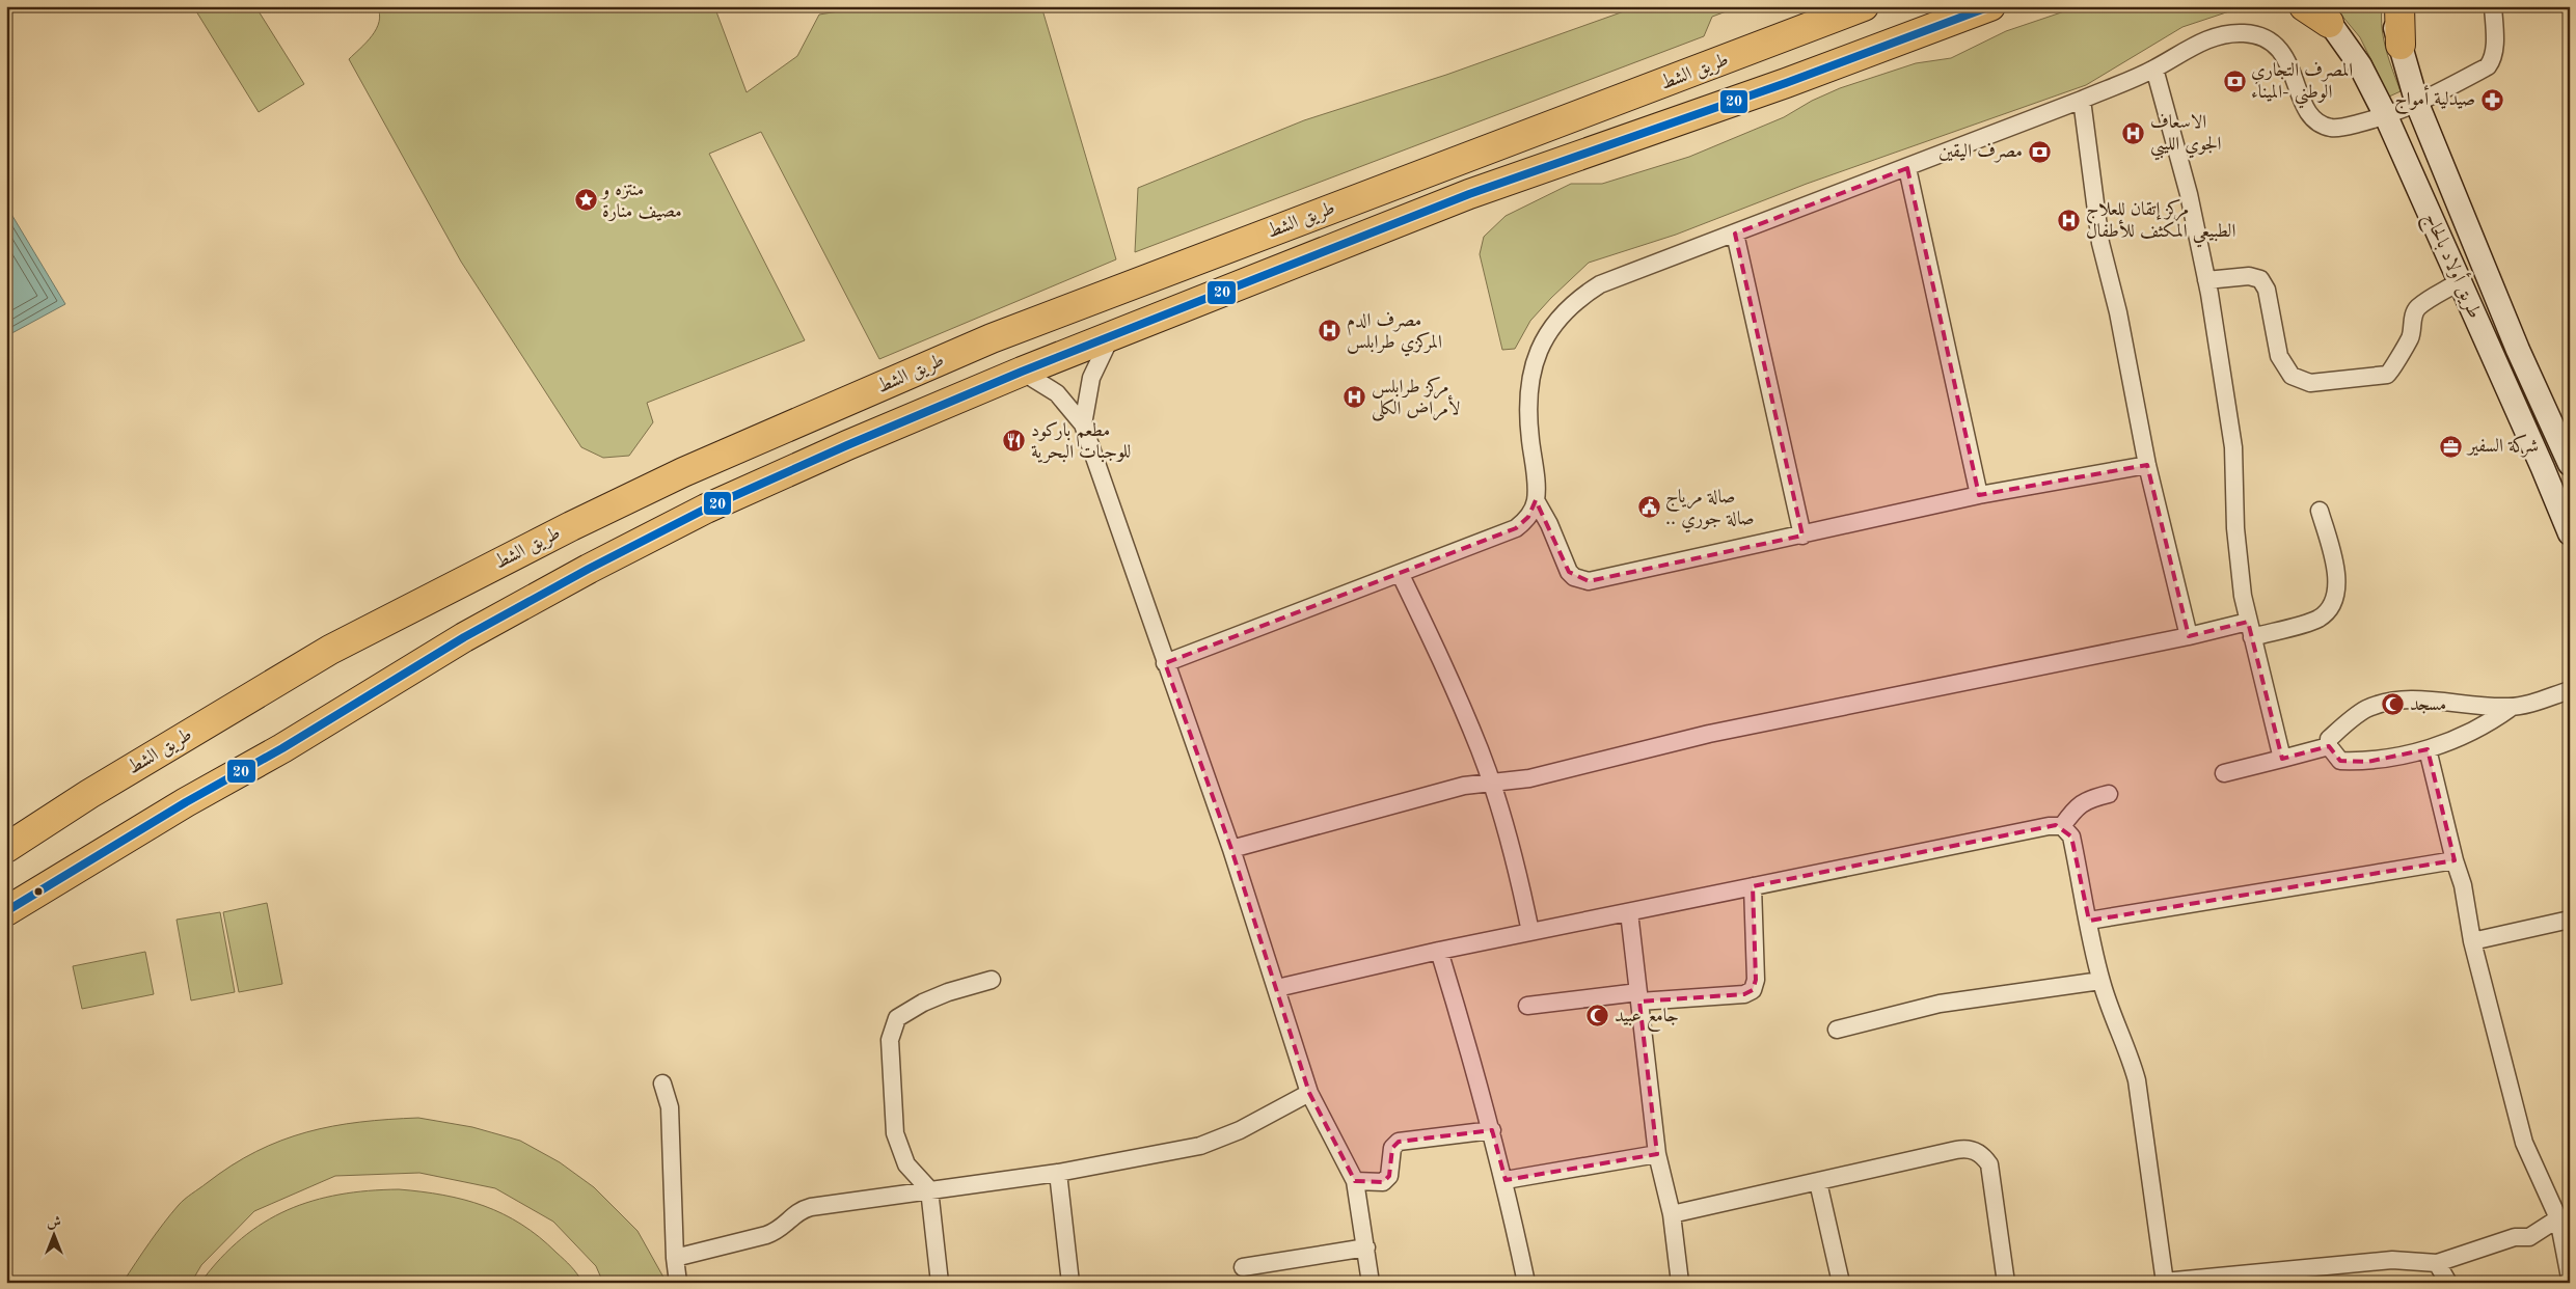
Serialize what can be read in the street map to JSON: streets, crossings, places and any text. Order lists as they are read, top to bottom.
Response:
{
  "streets": {
    "highway": ["طريق الشط"],
    "main road": ["طريق أولاد بالحاج"]
  },
  "places": {
    "bank": ["المصرف التجاري الوطني -الميناء", "مصرف اليقين"],
    "pharmacy": ["صيدلية أمواج"],
    "hospital": [
      "الاسعاف الجوي الليبي",
      "مركز إتقان للعلاج الطبيعي المكثف للأطفال",
      "مصرف الدم المركزي طرابلس",
      "مركز طرابلس لأمراض الكلى"
    ],
    "place": ["منتزه و مصيف منارة"],
    "restaurant": ["مطعم باركود للوجبات البحرية"],
    "office": ["شركة السفير"],
    "public building": ["صالة مرياج .. صالة جوري"],
    "mosque": ["مسجد", "جامع عبيد"]
  },
  "lines": ["transit line 20"],
  "north": "top"
}
